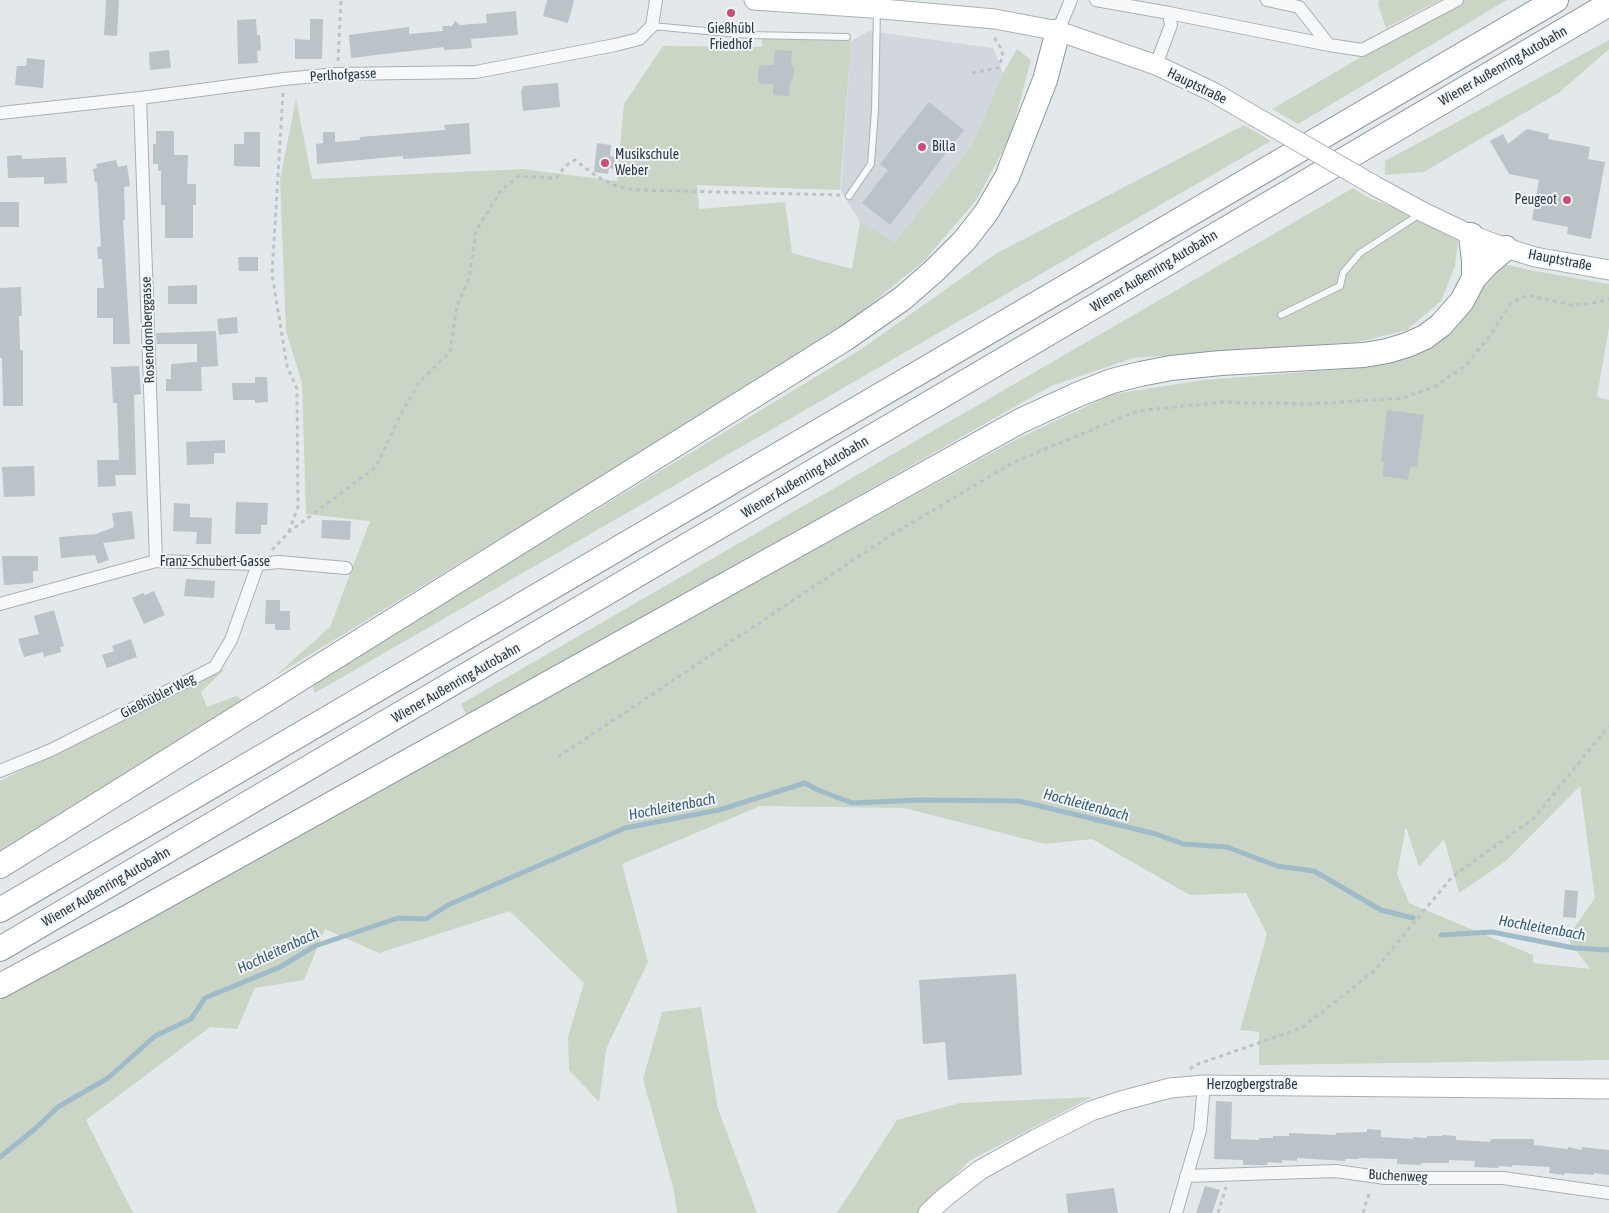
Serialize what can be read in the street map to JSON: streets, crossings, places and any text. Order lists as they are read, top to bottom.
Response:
{
  "streets": {
    "highway": ["Wiener Außenring Autobahn"],
    "main road": ["Hauptstraße", "Herzogbergstraße"],
    "street": [
      "Perlhofgasse",
      "Rosendornberggasse",
      "Franz-Schubert-Gasse",
      "Gießhübler Weg",
      "Buchenweg"
    ]
  },
  "crossings": [
    ["Perlhofgasse", "Rosendornberggasse"],
    ["Rosendornberggasse", "Franz-Schubert-Gasse"],
    ["Franz-Schubert-Gasse", "Gießhübler Weg"]
  ],
  "water": ["Hochleitenbach"],
  "places": [
    "Gießhübl Friedhof",
    "Billa",
    "Musikschule Weber",
    "Peugeot"
  ]
}
